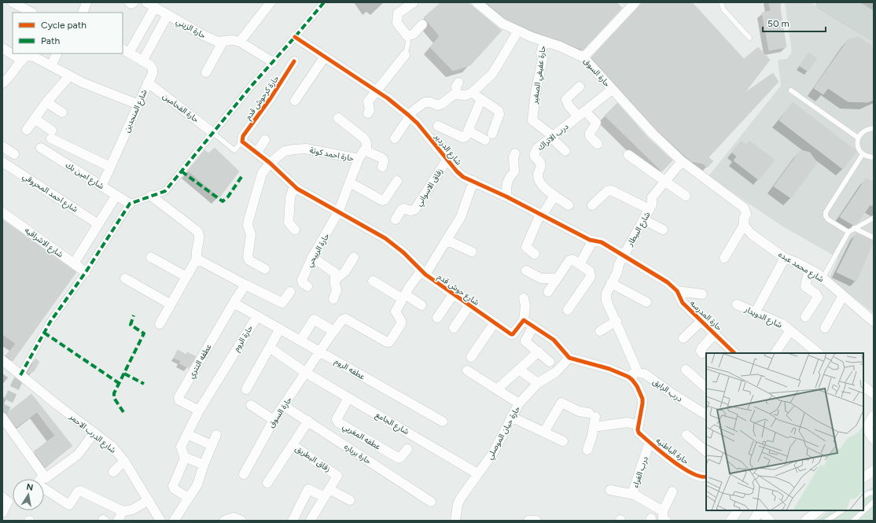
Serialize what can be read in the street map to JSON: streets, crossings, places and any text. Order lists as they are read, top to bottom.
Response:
{
  "streets": {
    "street": [
      "حارة الزيني",
      "حارة السوق",
      "حارة عفيفي الصغير",
      "حارة كرحوش قدم",
      "حارة الفحامين",
      "شارع المنجدين",
      "درب الاتراك",
      "شارع الدردير",
      "حارة احمد كوتة",
      "شارع امين بك",
      "زقاق الاسواني",
      "شارع احمد المحروقي",
      "شارع البيطار",
      "شارع الاشراقيه",
      "حارة الربيحي",
      "شارع محمد عبده",
      "شارع حوش قدم",
      "حارة المدرسه",
      "شارع الدويدار",
      "حارة الروم",
      "عطفه التتري",
      "عطفه الروم",
      "درب الرايق",
      "شارع الجامع",
      "حارة حيان الموصلي",
      "شارع الدرب الاحمر",
      "عطفه المغربي",
      "حارة الباطنيه",
      "حارة برباره",
      "زقاق البطريق",
      "درب الغراء"
    ]
  },
  "crossings": [
    ["حارة السوق", "حارة عفيفي الصغير"],
    ["حارة السوق", "درب الاتراك"],
    ["حارة السوق", "شارع البيطار"],
    ["حارة السوق", "عطفه الروم"],
    ["حارة السوق", "شارع الجامع"],
    ["حارة السوق", "حارة برباره"],
    ["حارة عفيفي الصغير", "درب الاتراك"],
    ["حارة كرحوش قدم", "شارع حوش قدم"],
    ["حارة الفحامين", "شارع المنجدين"],
    ["شارع المنجدين", "شارع امين بك"],
    ["شارع الدردير", "زقاق الاسواني"],
    ["شارع الدردير", "شارع البيطار"],
    ["شارع الدردير", "حارة المدرسه"],
    ["حارة احمد كوتة", "حارة الربيحي"],
    ["حارة احمد كوتة", "شارع حوش قدم"],
    ["شارع البيطار", "حارة المدرسه"],
    ["شارع البيطار", "درب الرايق"],
    ["حارة الربيحي", "شارع حوش قدم"],
    ["حارة الروم", "عطفه التتري"],
    ["حارة الروم", "عطفه الروم"],
    ["شارع الجامع", "حارة حيان الموصلي"],
    ["شارع الجامع", "عطفه المغربي"],
    ["حارة الباطنيه", "درب الغراء"]
  ],
  "legend": ["Cycle path", "Path"],
  "scale_bar": "50 m",
  "north": "top"
}
